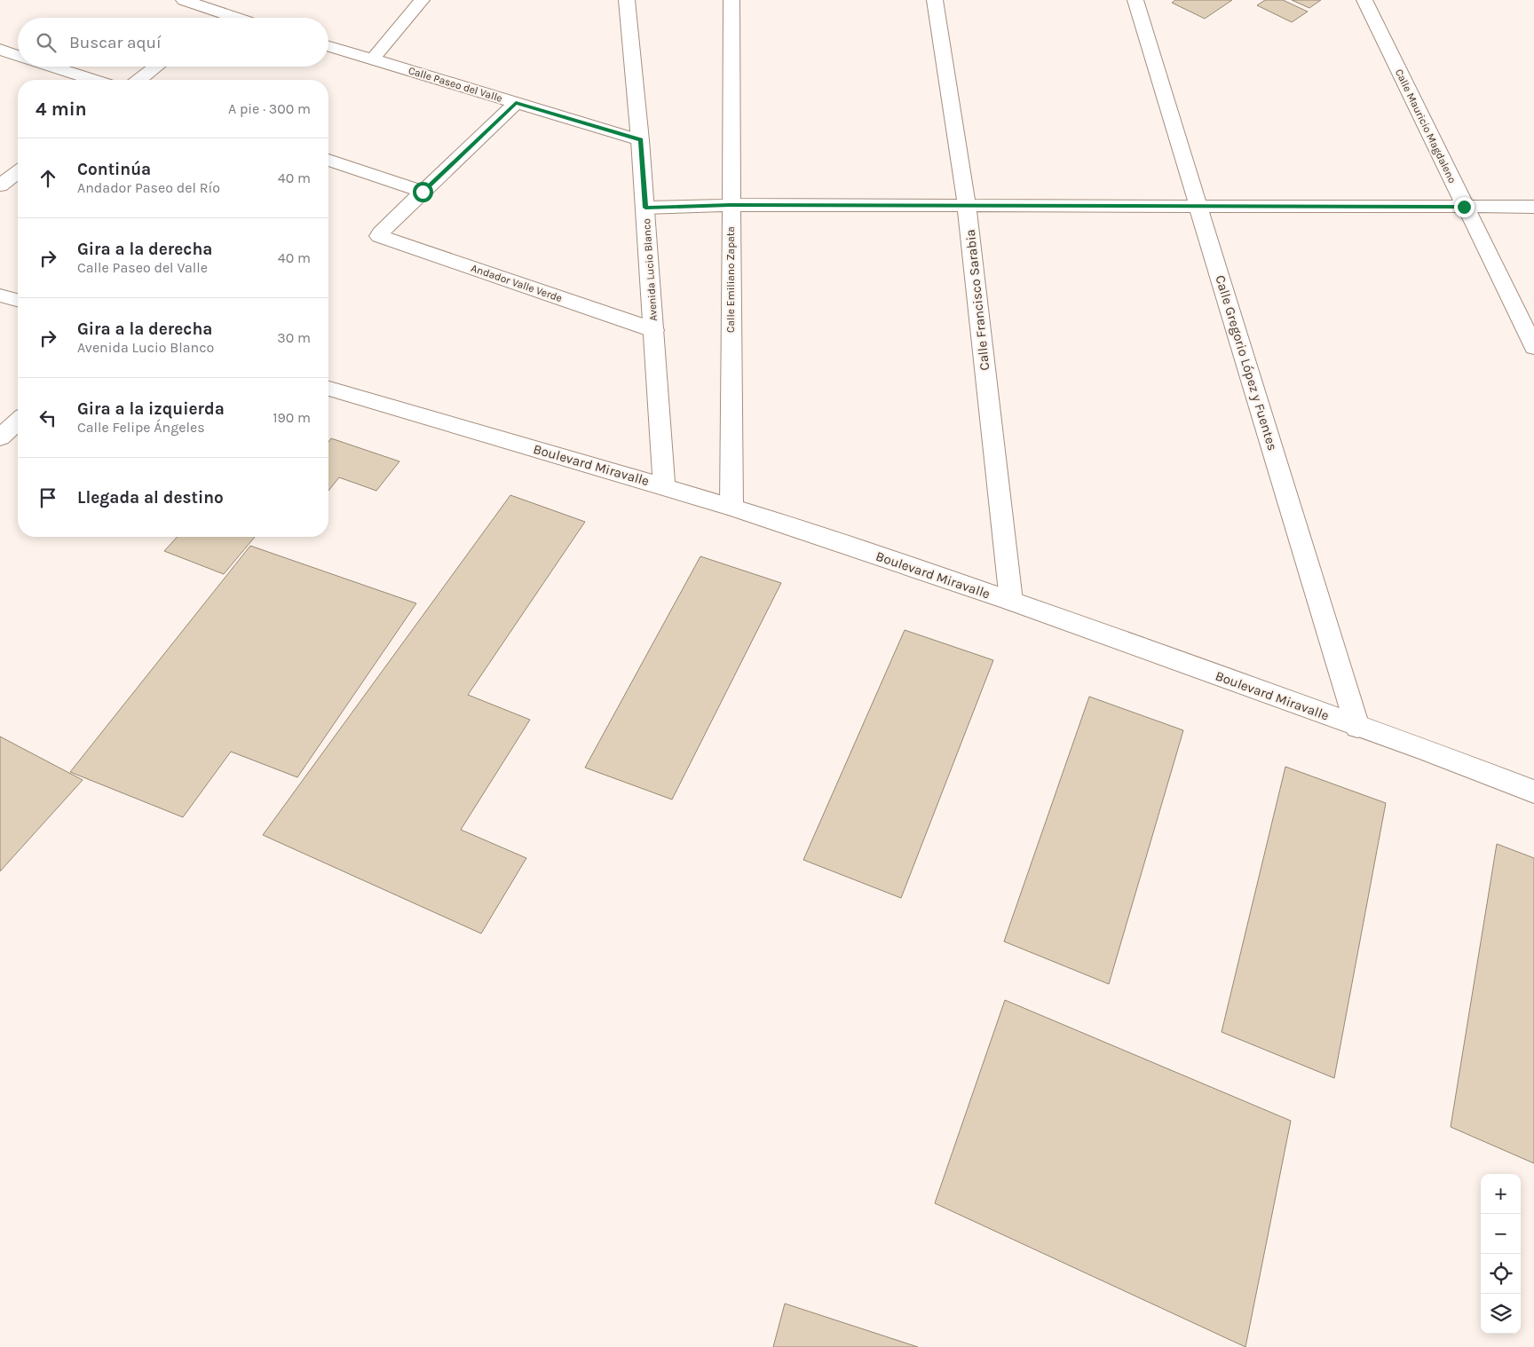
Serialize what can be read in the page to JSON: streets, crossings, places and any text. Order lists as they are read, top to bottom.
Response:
{
  "streets": {
    "street": [
      "Calle Paseo del Valle",
      "Calle Mauricio Magdaleno",
      "Avenida Lucio Blanco",
      "Calle Emiliano Zapata",
      "Andador Valle Verde",
      "Calle Francisco Sarabia",
      "Calle Gregorio López y Fuentes",
      "Boulevard Miravalle"
    ]
  },
  "crossings": [
    ["Calle Paseo del Valle", "Avenida Lucio Blanco"],
    ["Avenida Lucio Blanco", "Andador Valle Verde"],
    ["Avenida Lucio Blanco", "Boulevard Miravalle"],
    ["Calle Emiliano Zapata", "Boulevard Miravalle"],
    ["Calle Francisco Sarabia", "Boulevard Miravalle"],
    ["Calle Gregorio López y Fuentes", "Boulevard Miravalle"]
  ],
  "page": {
    "search": "Buscar aquí",
    "heading": ["4 min", "A pie · 300 m"],
    "list": [
      ["Continúa", "Andador Paseo del Río", "40 m"],
      ["Gira a la derecha", "Calle Paseo del Valle", "40 m"],
      ["Gira a la derecha", "Avenida Lucio Blanco", "30 m"],
      ["Gira a la izquierda", "Calle Felipe Ángeles", "190 m"],
      "Llegada al destino"
    ],
    "map_buttons": ["+", "−"]
  }
}
